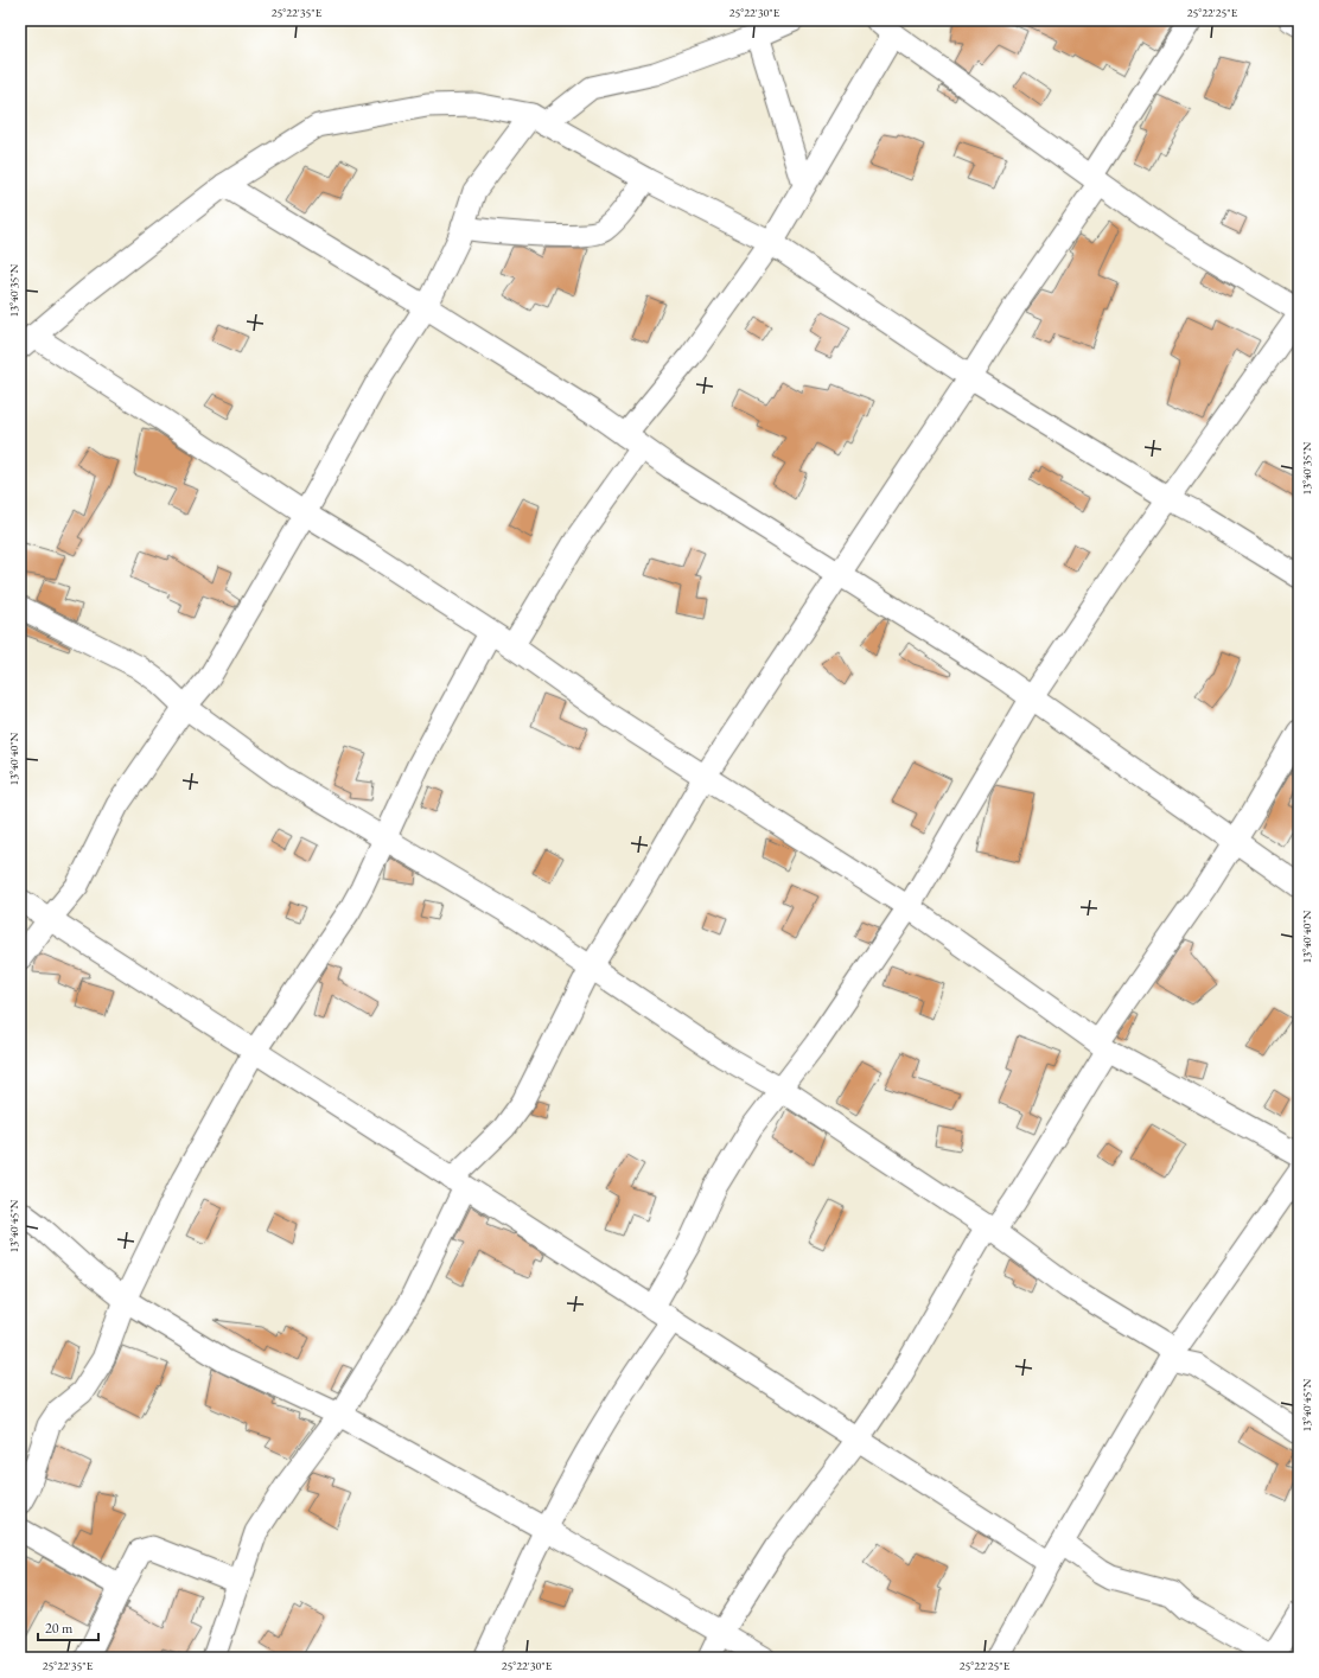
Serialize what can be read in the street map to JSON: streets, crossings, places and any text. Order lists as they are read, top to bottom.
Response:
{
  "scale_bar": "20 m",
  "coordinates": [
    "25°22'35\"E",
    "25°22'30\"E",
    "25°22'25\"E",
    "13°40'35\"N",
    "13°40'40\"N",
    "13°40'45\"N"
  ]
}
